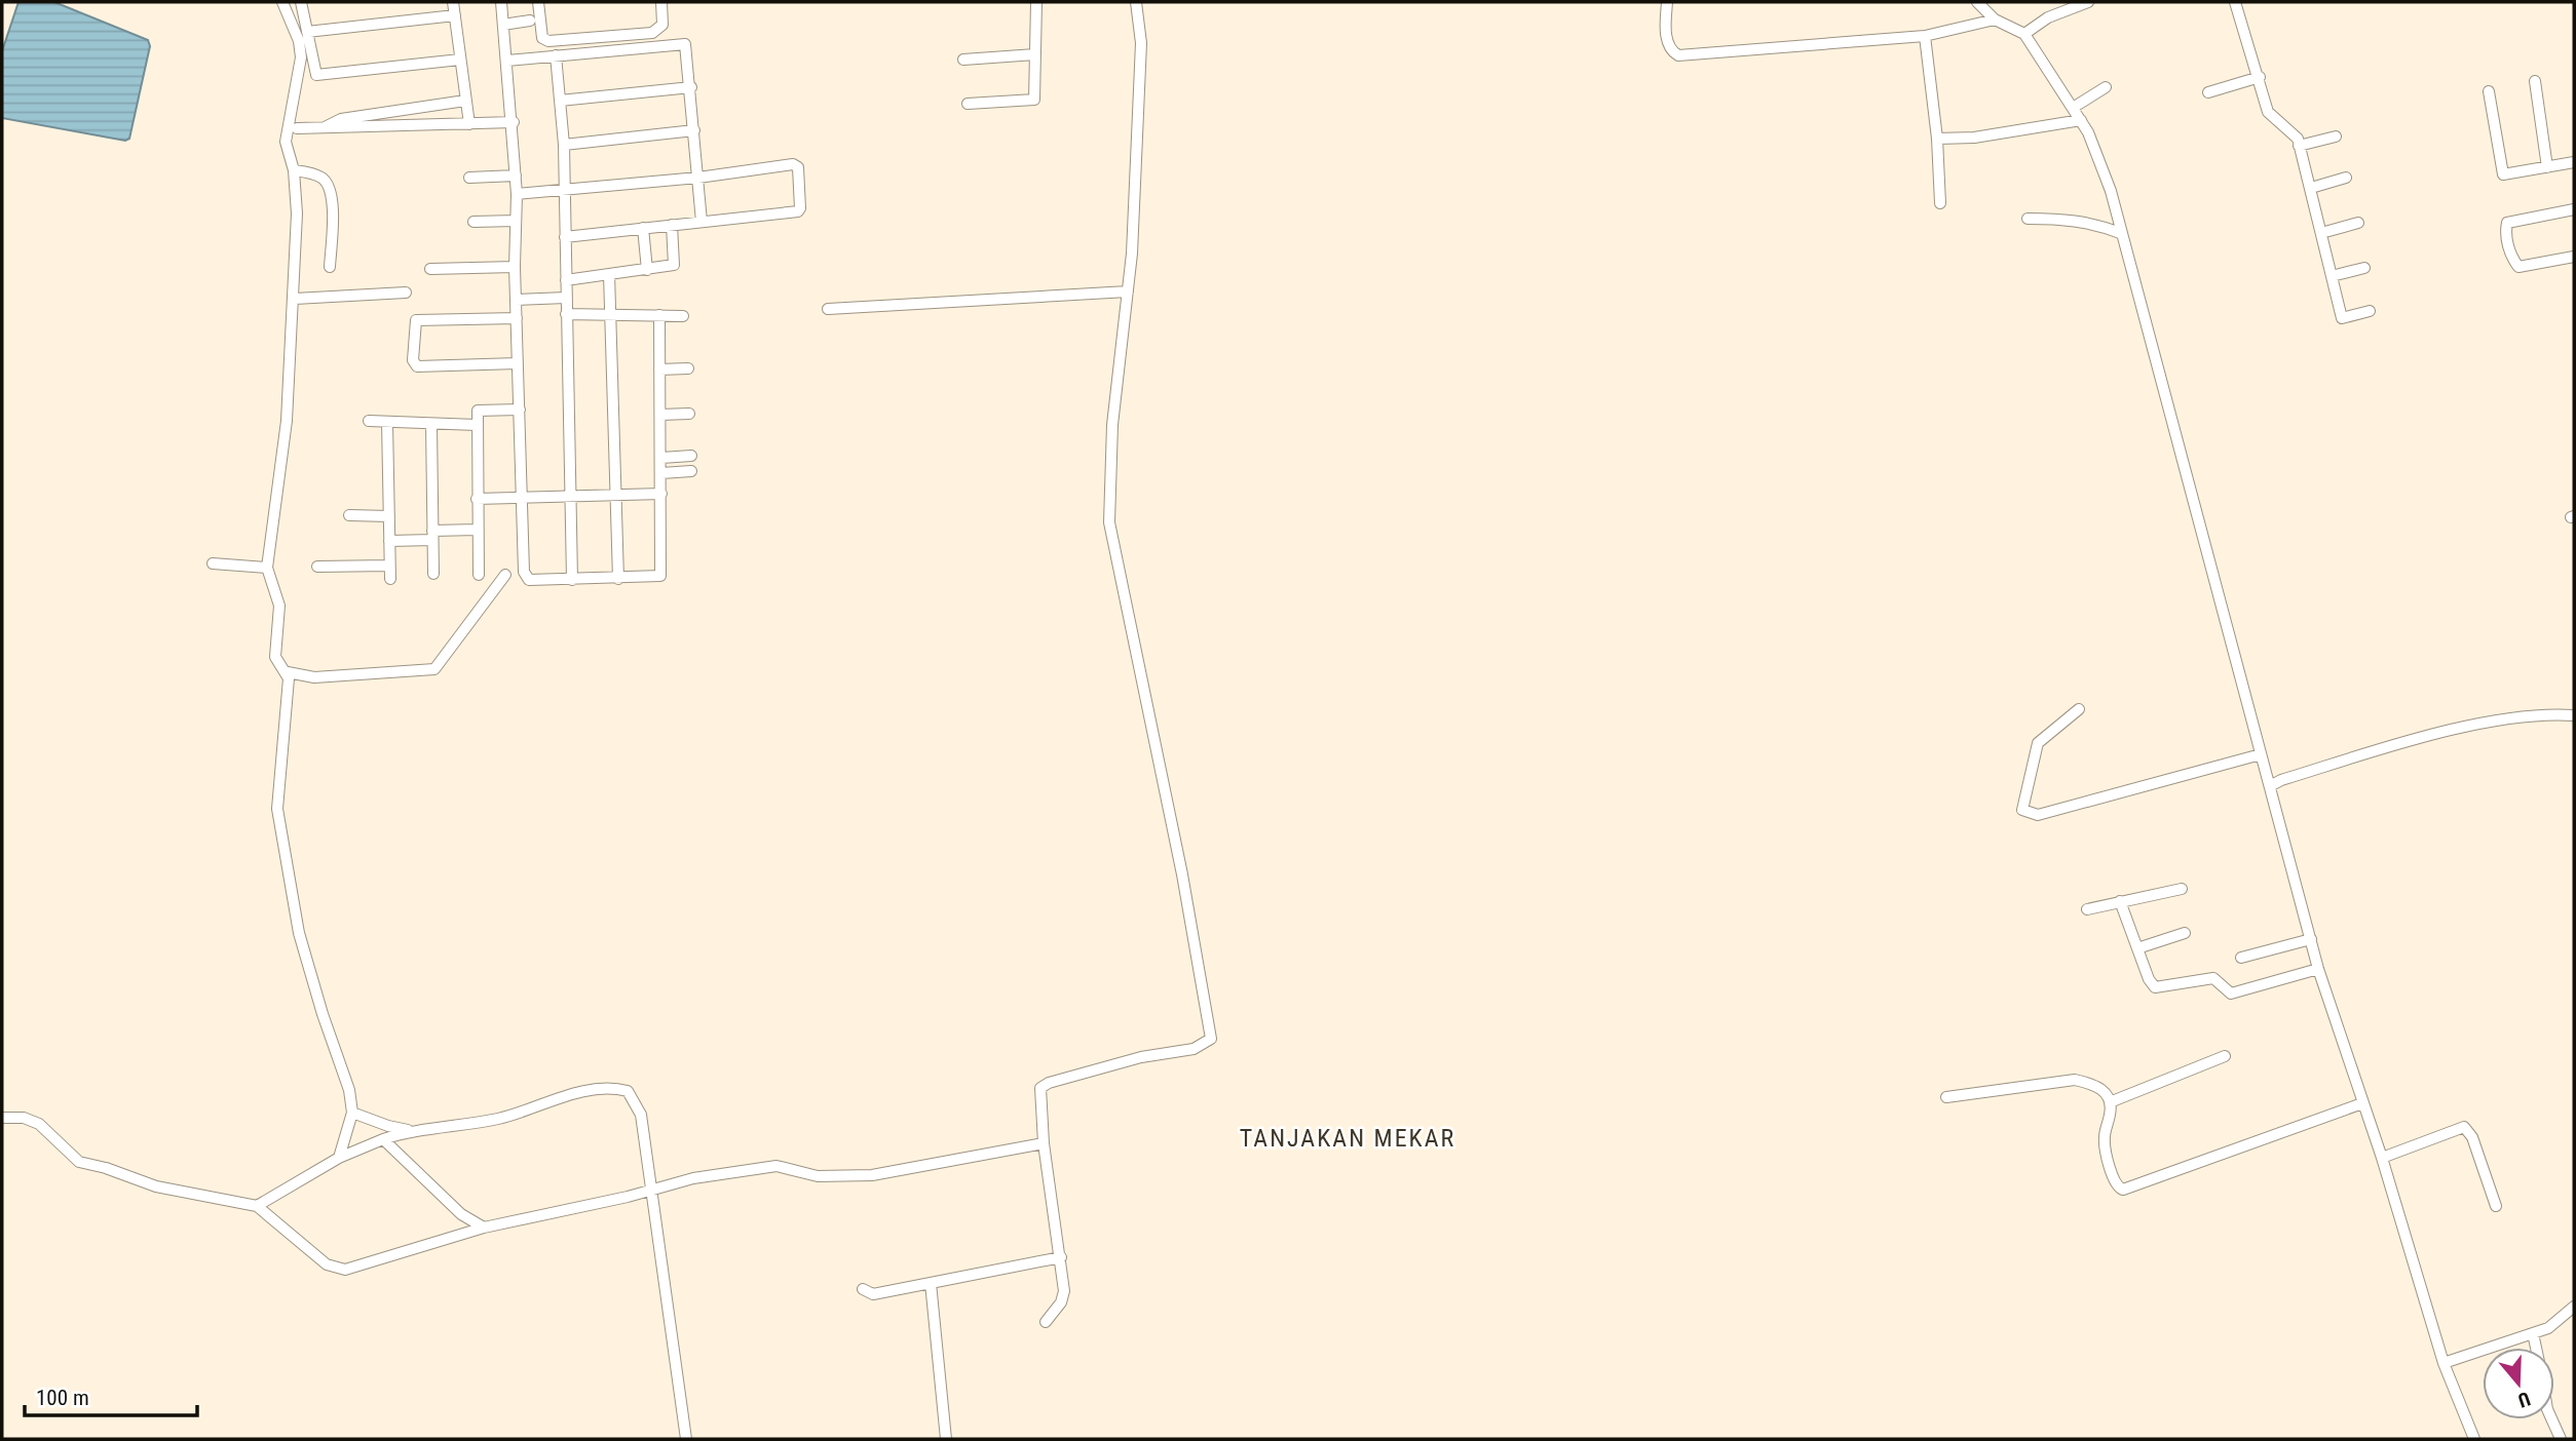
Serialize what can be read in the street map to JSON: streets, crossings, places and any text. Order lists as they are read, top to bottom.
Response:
{
  "districts": ["TANJAKAN MEKAR"],
  "scale_bar": "100 m",
  "north": "bottom"
}
